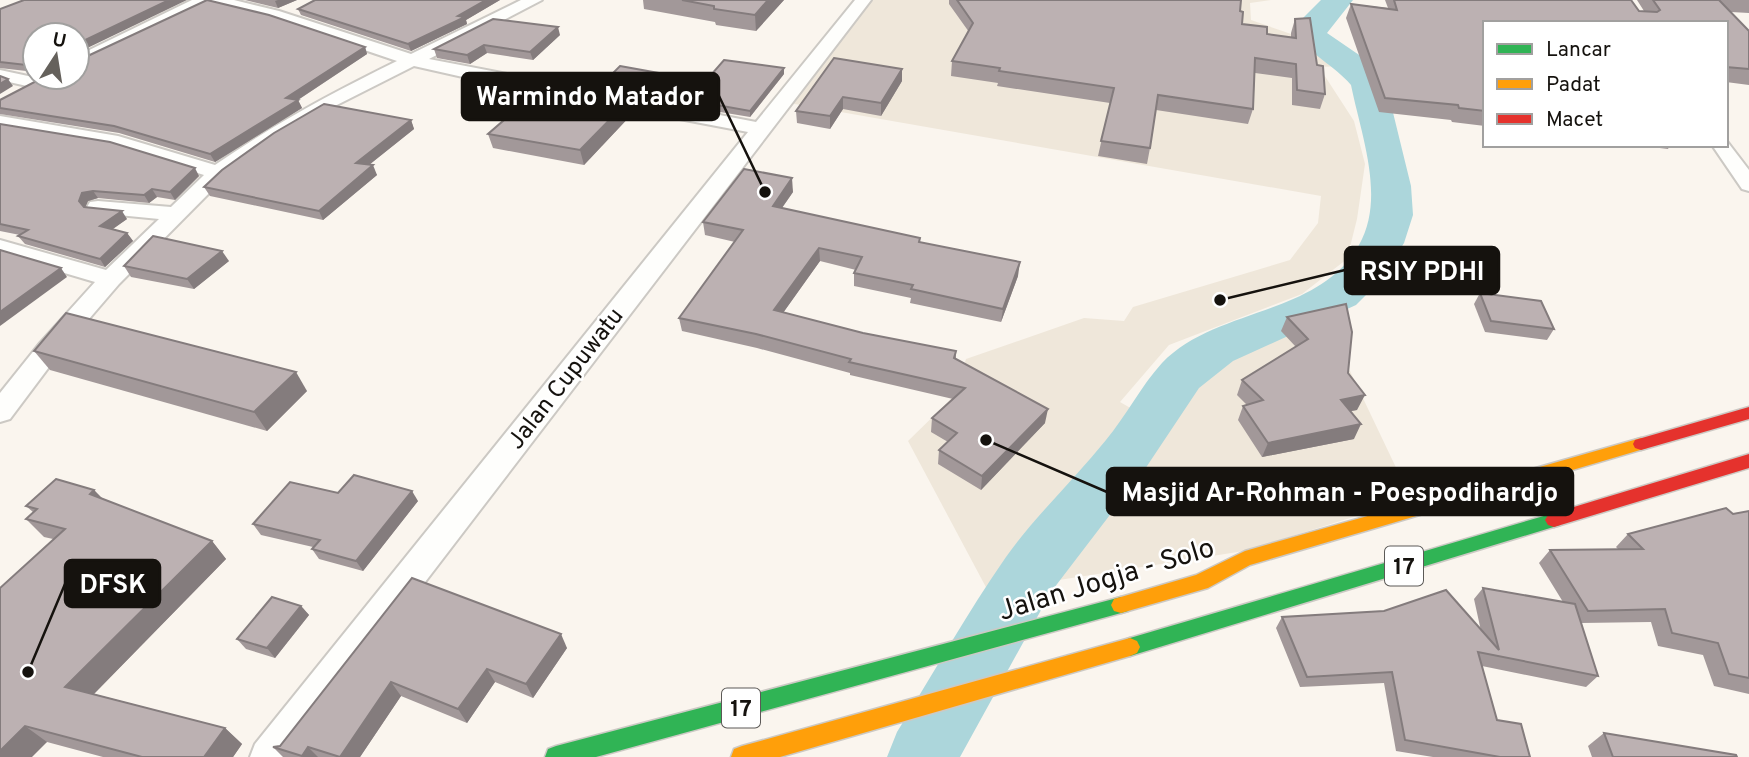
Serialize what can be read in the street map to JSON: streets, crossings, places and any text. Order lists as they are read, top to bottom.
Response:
{
  "streets": {
    "highway": ["17", "Jalan Jogja - Solo"],
    "street": ["Jalan Cupuwatu"]
  },
  "places": [
    "Warmindo Matador",
    "RSIY PDHI",
    "Masjid Ar-Rohman - Poespodihardjo",
    "DFSK"
  ],
  "legend": ["Lancar", "Padat", "Macet"],
  "north": "top"
}
